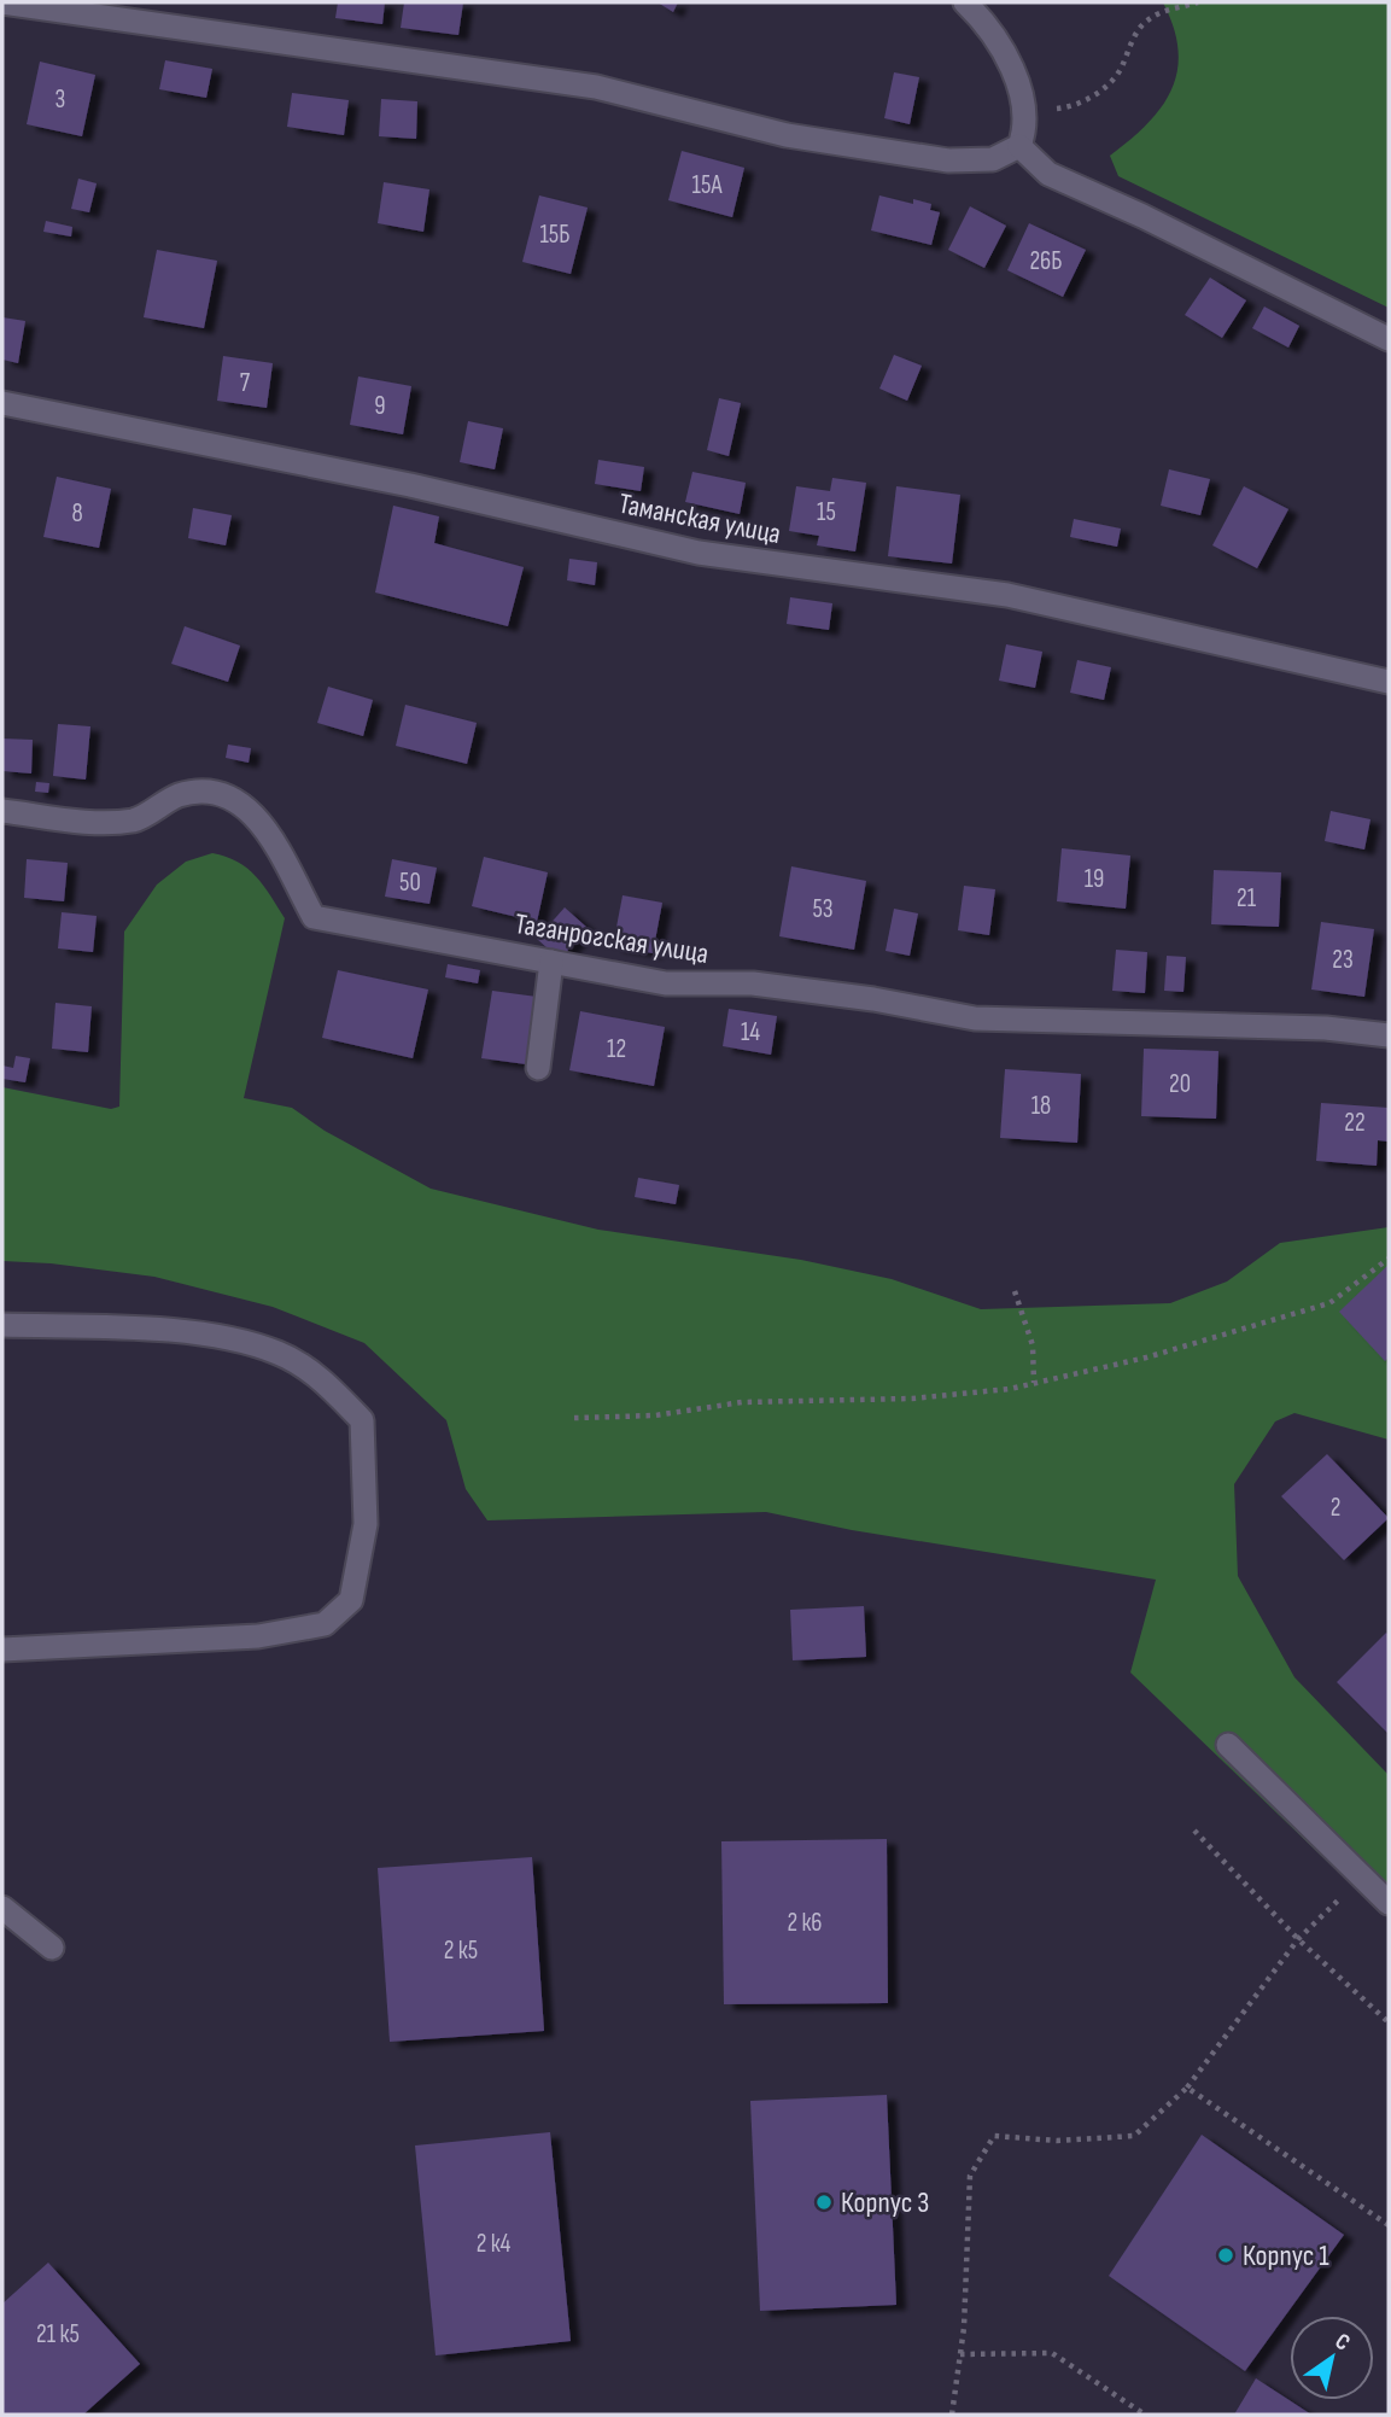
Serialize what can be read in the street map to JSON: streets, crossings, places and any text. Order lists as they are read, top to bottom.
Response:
{
  "streets": {
    "lane": ["Таманская улица", "Таганрогская улица"]
  },
  "places": ["Корпус 3", "Корпус 1"],
  "house_numbers": [
    "3",
    "15А",
    "15Б",
    "26Б",
    "7",
    "9",
    "15",
    "8",
    "19",
    "50",
    "21",
    "53",
    "23",
    "14",
    "12",
    "20",
    "18",
    "22",
    "2",
    "2 к6",
    "2 к5",
    "2 к4",
    "21 к5"
  ],
  "north": "top right"
}
